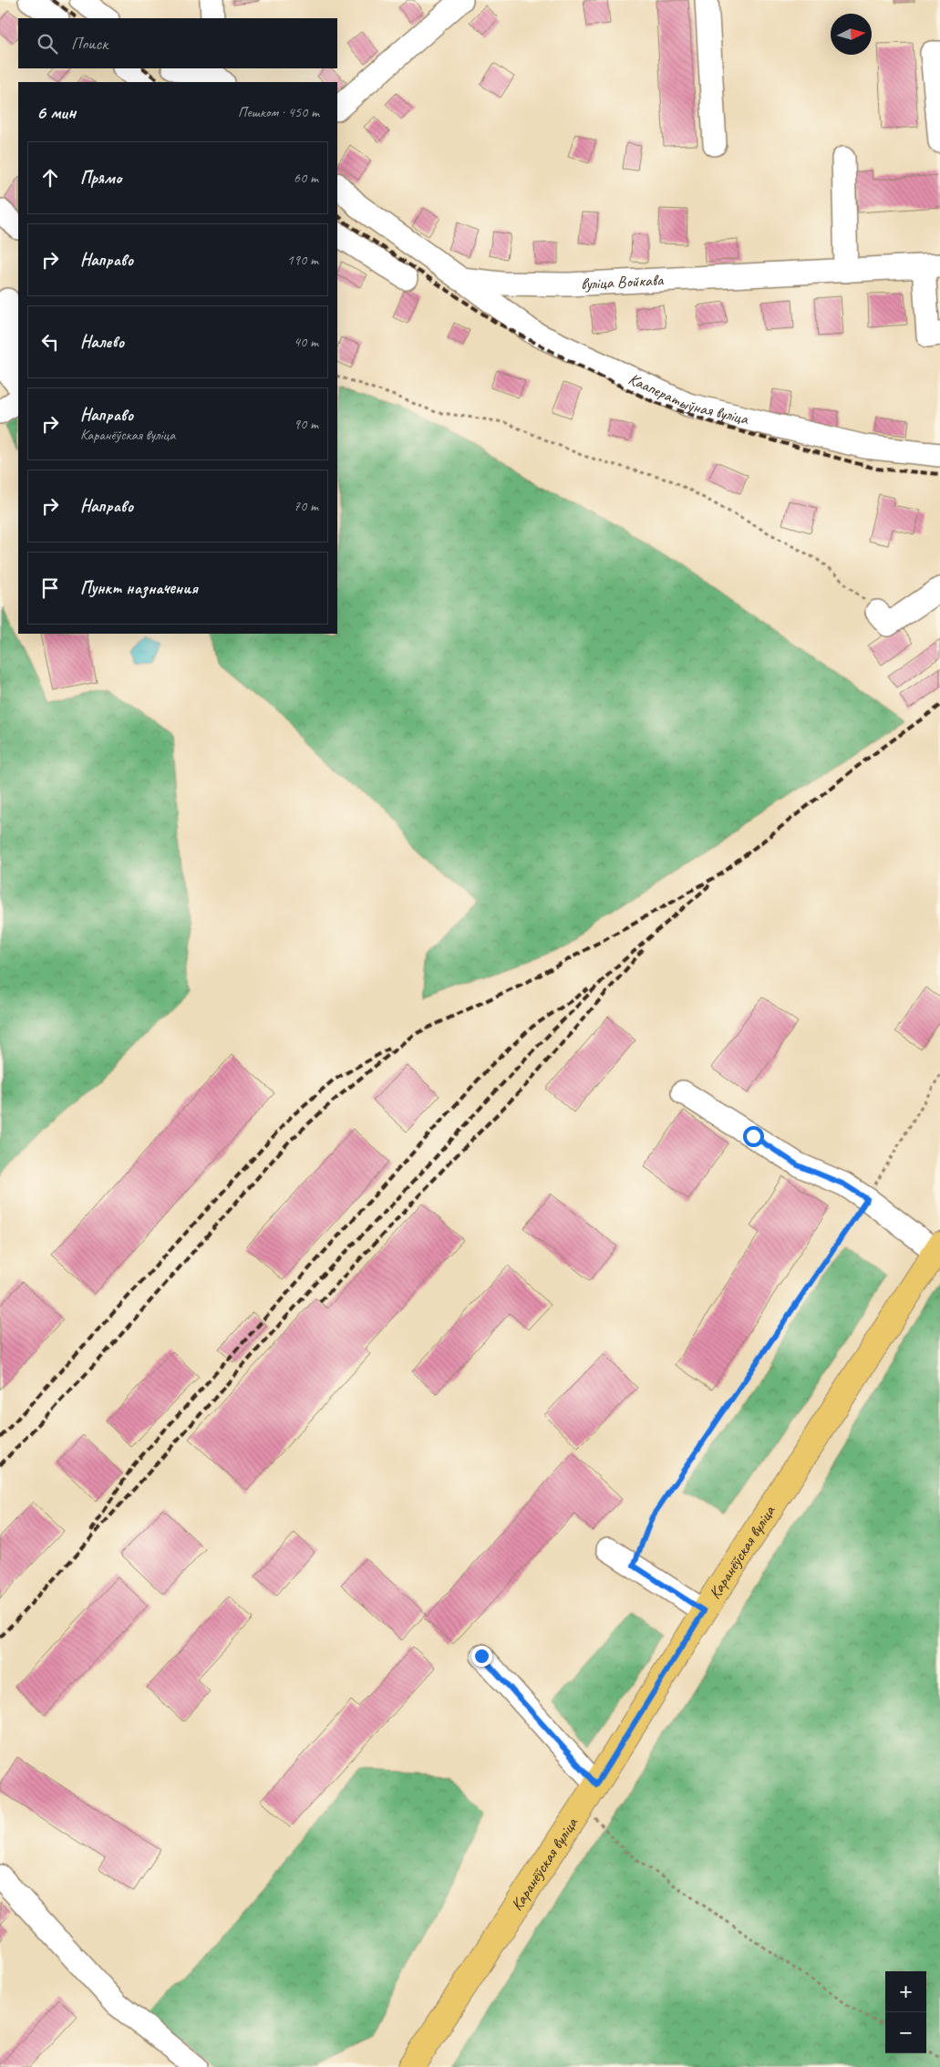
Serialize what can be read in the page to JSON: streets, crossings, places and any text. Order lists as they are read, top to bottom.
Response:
{
  "streets": {
    "main road": ["Каранёўская вуліца"],
    "street": ["вуліца Войкава", "Кааператыўная вуліца"]
  },
  "crossings": [
    ["вуліца Войкава", "Кааператыўная вуліца"]
  ],
  "north": "right",
  "page": {
    "search": "Поиск",
    "heading": ["6 мин", "Пешком · 450 m"],
    "list": [
      ["Прямо", "60 m"],
      ["Направо", "190 m"],
      ["Налево", "40 m"],
      ["Направо", "Каранёўская вуліца", "90 m"],
      ["Направо", "70 m"],
      "Пункт назначения"
    ],
    "map_buttons": ["+", "−"]
  }
}
